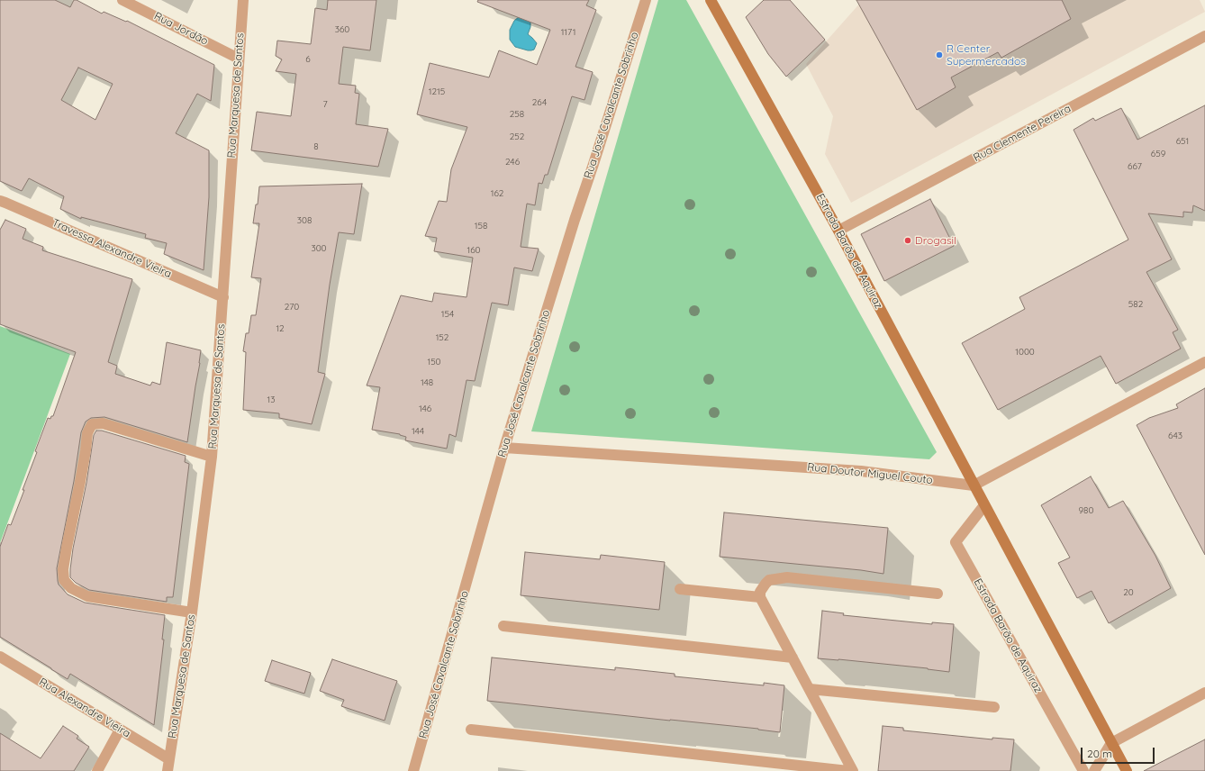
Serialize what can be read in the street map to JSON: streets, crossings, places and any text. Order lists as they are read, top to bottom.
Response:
{
  "streets": {
    "street": [
      "Rua Jordão",
      "Rua Marquesa de Santos",
      "Rua José Cavalcante Sobrinho",
      "Rua Clemente Pereira",
      "Travessa Alexandre Vieira",
      "Estrada Barão de Aquiraz",
      "Rua Doutor Miguel Couto",
      "Rua Alexandre Vieira"
    ]
  },
  "crossings": [
    ["Rua Jordão", "Rua Marquesa de Santos"],
    ["Rua Marquesa de Santos", "Travessa Alexandre Vieira"],
    ["Rua Marquesa de Santos", "Rua Alexandre Vieira"],
    ["Rua José Cavalcante Sobrinho", "Rua Doutor Miguel Couto"],
    ["Rua Clemente Pereira", "Estrada Barão de Aquiraz"],
    ["Estrada Barão de Aquiraz", "Rua Doutor Miguel Couto"]
  ],
  "places": ["R Center Supermercados", "Drogasil"],
  "house_numbers": [
    "360",
    "1171",
    "6",
    "1215",
    "264",
    "7",
    "258",
    "252",
    "651",
    "8",
    "659",
    "246",
    "667",
    "162",
    "308",
    "158",
    "300",
    "160",
    "582",
    "270",
    "154",
    "12",
    "152",
    "1000",
    "150",
    "148",
    "13",
    "146",
    "144",
    "643",
    "980",
    "20"
  ],
  "scale_bar": "20 m"
}
